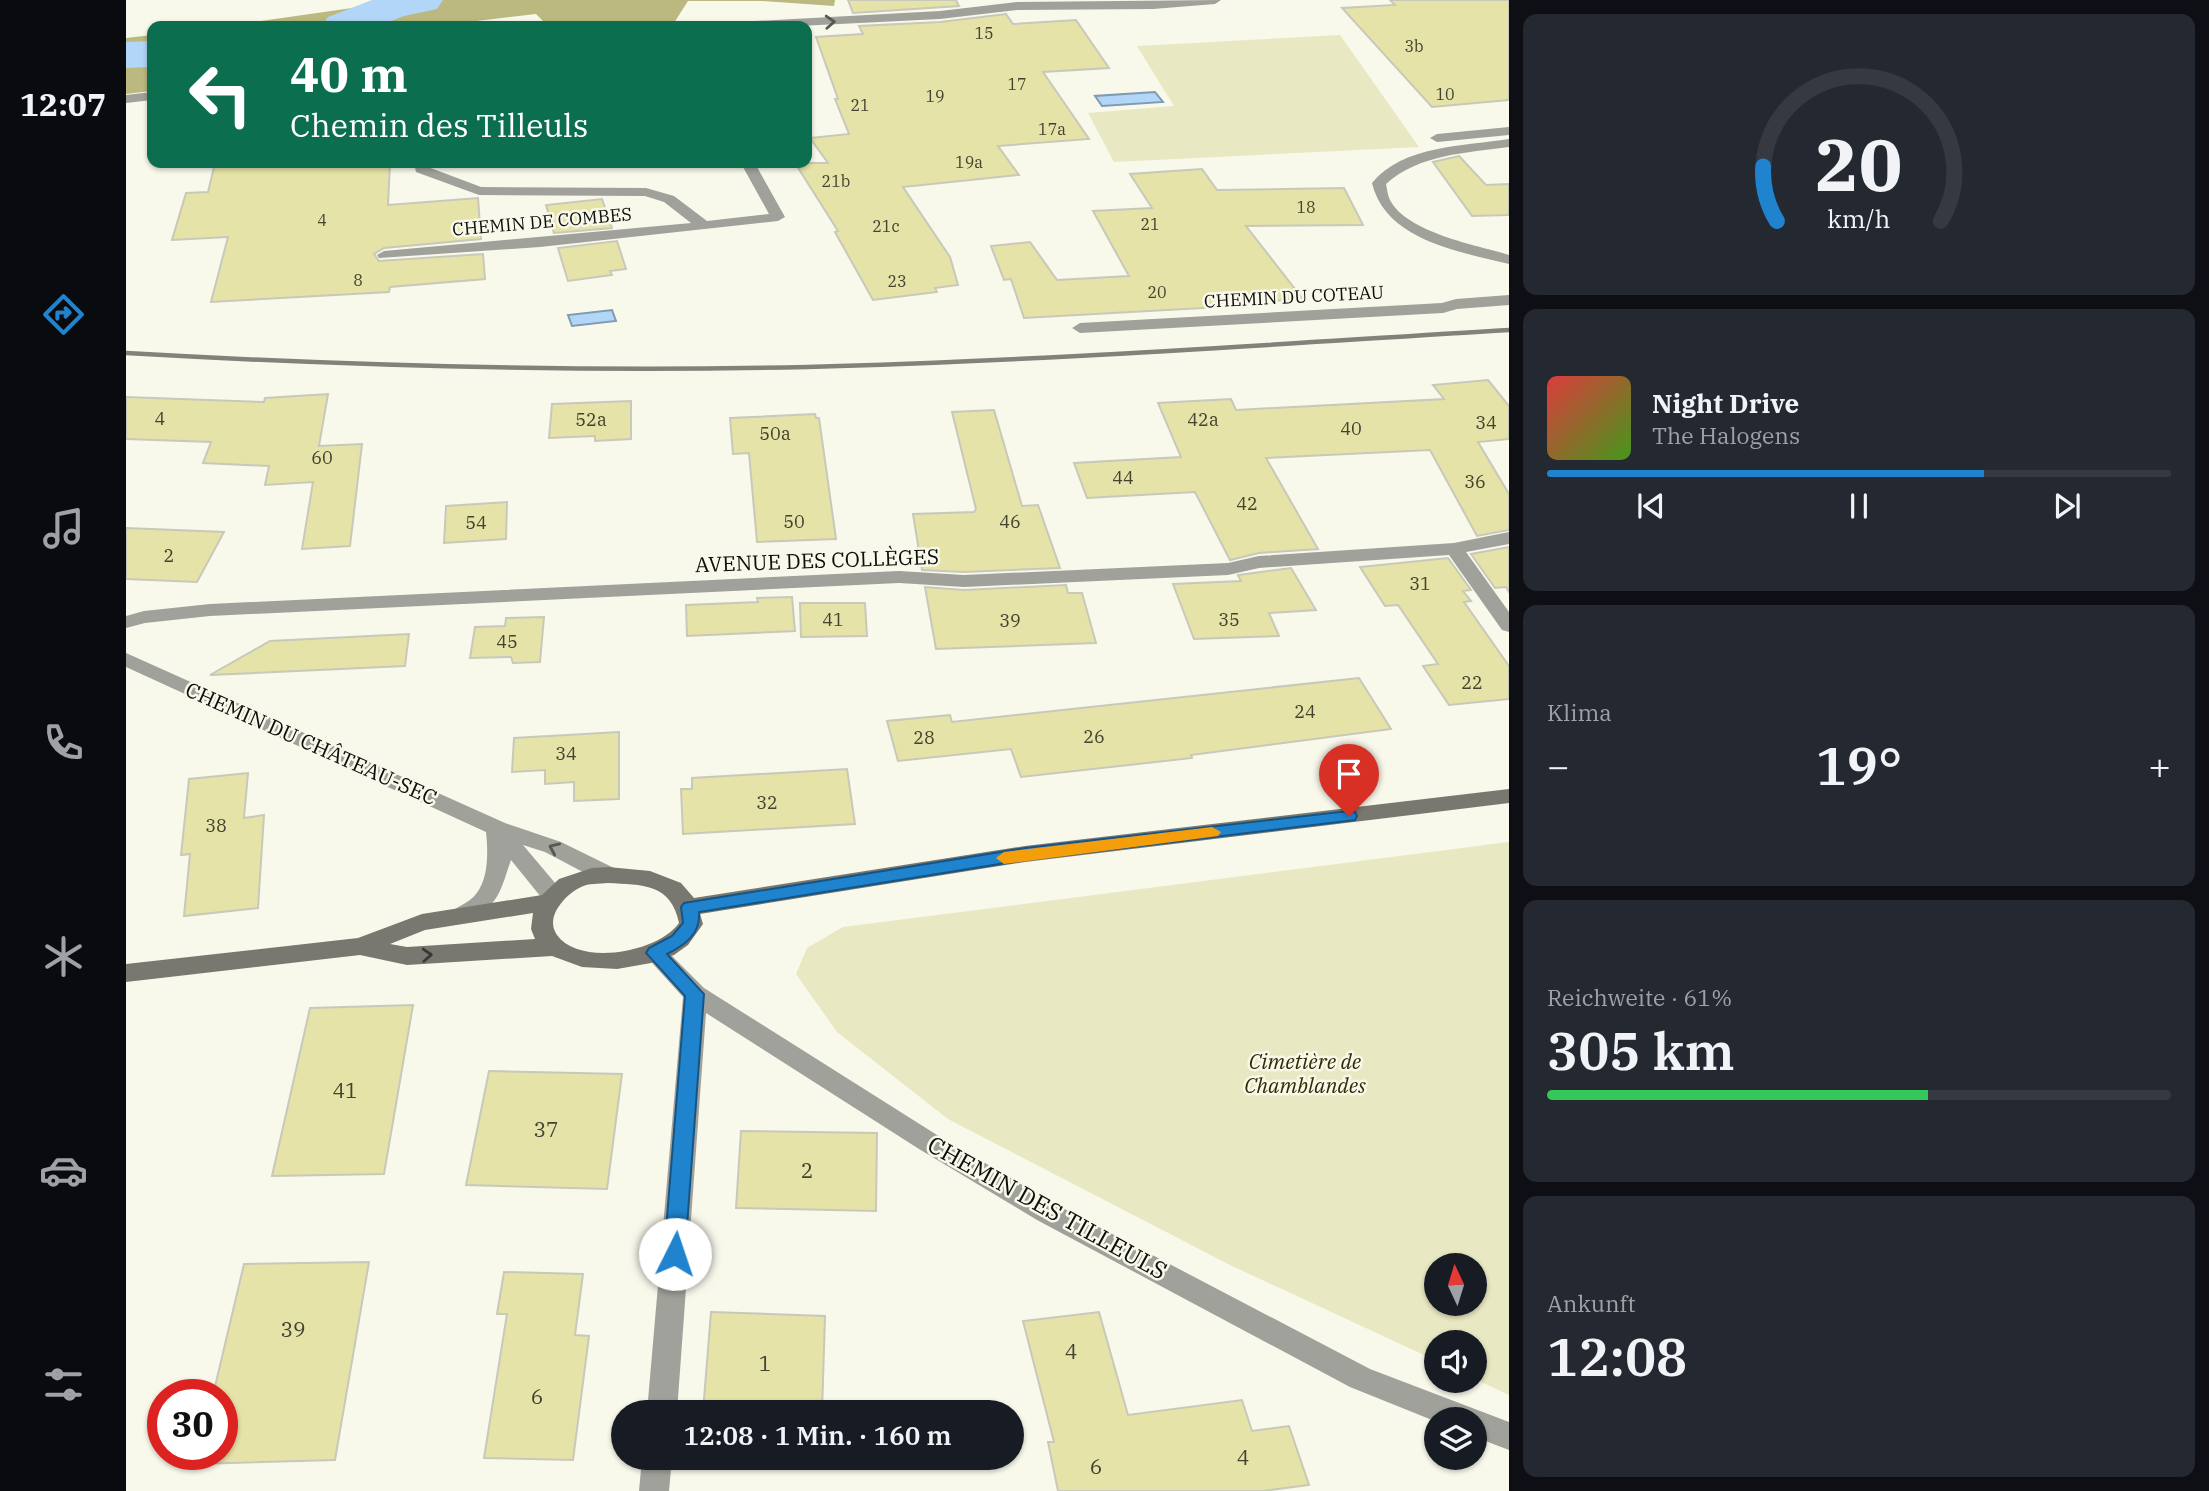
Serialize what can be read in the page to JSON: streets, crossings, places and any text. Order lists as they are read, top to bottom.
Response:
{
  "streets": {
    "street": [
      "CHEMIN DE COMBES",
      "CHEMIN DU COTEAU",
      "AVENUE DES COLLÈGES",
      "CHEMIN DU CHÂTEAU-SEC",
      "CHEMIN DES TILLEULS"
    ]
  },
  "crossings": [
    ["CHEMIN DU CHÂTEAU-SEC", "CHEMIN DES TILLEULS"]
  ],
  "parks": ["Cimetière de Chamblandes"],
  "house_numbers": [
    "15",
    "3b",
    "17",
    "10",
    "19",
    "21",
    "17a",
    "19a",
    "21b",
    "18",
    "4",
    "21",
    "21c",
    "8",
    "23",
    "20",
    "4",
    "52a",
    "42a",
    "34",
    "40",
    "50a",
    "60",
    "44",
    "36",
    "42",
    "50",
    "46",
    "54",
    "2",
    "31",
    "41",
    "35",
    "39",
    "45",
    "22",
    "24",
    "26",
    "28",
    "34",
    "32",
    "38",
    "41",
    "37",
    "2",
    "39",
    "4",
    "1",
    "6",
    "4",
    "6"
  ],
  "north": "top",
  "page": {
    "tabs": "12:07",
    "turn": ["40 m", "Chemin des Tilleuls"],
    "song": ["Night Drive", "The Halogens"],
    "tile": [
      "Klima",
      ["Reichweite · 61%", "305 km"],
      ["Ankunft", "12:08"]
    ],
    "heat": ["−", "19°", "+"],
    "limit": "30",
    "trip": "12:08 · 1 Min. · 160 m",
    "gauge": ["20", "km/h"]
  }
}
